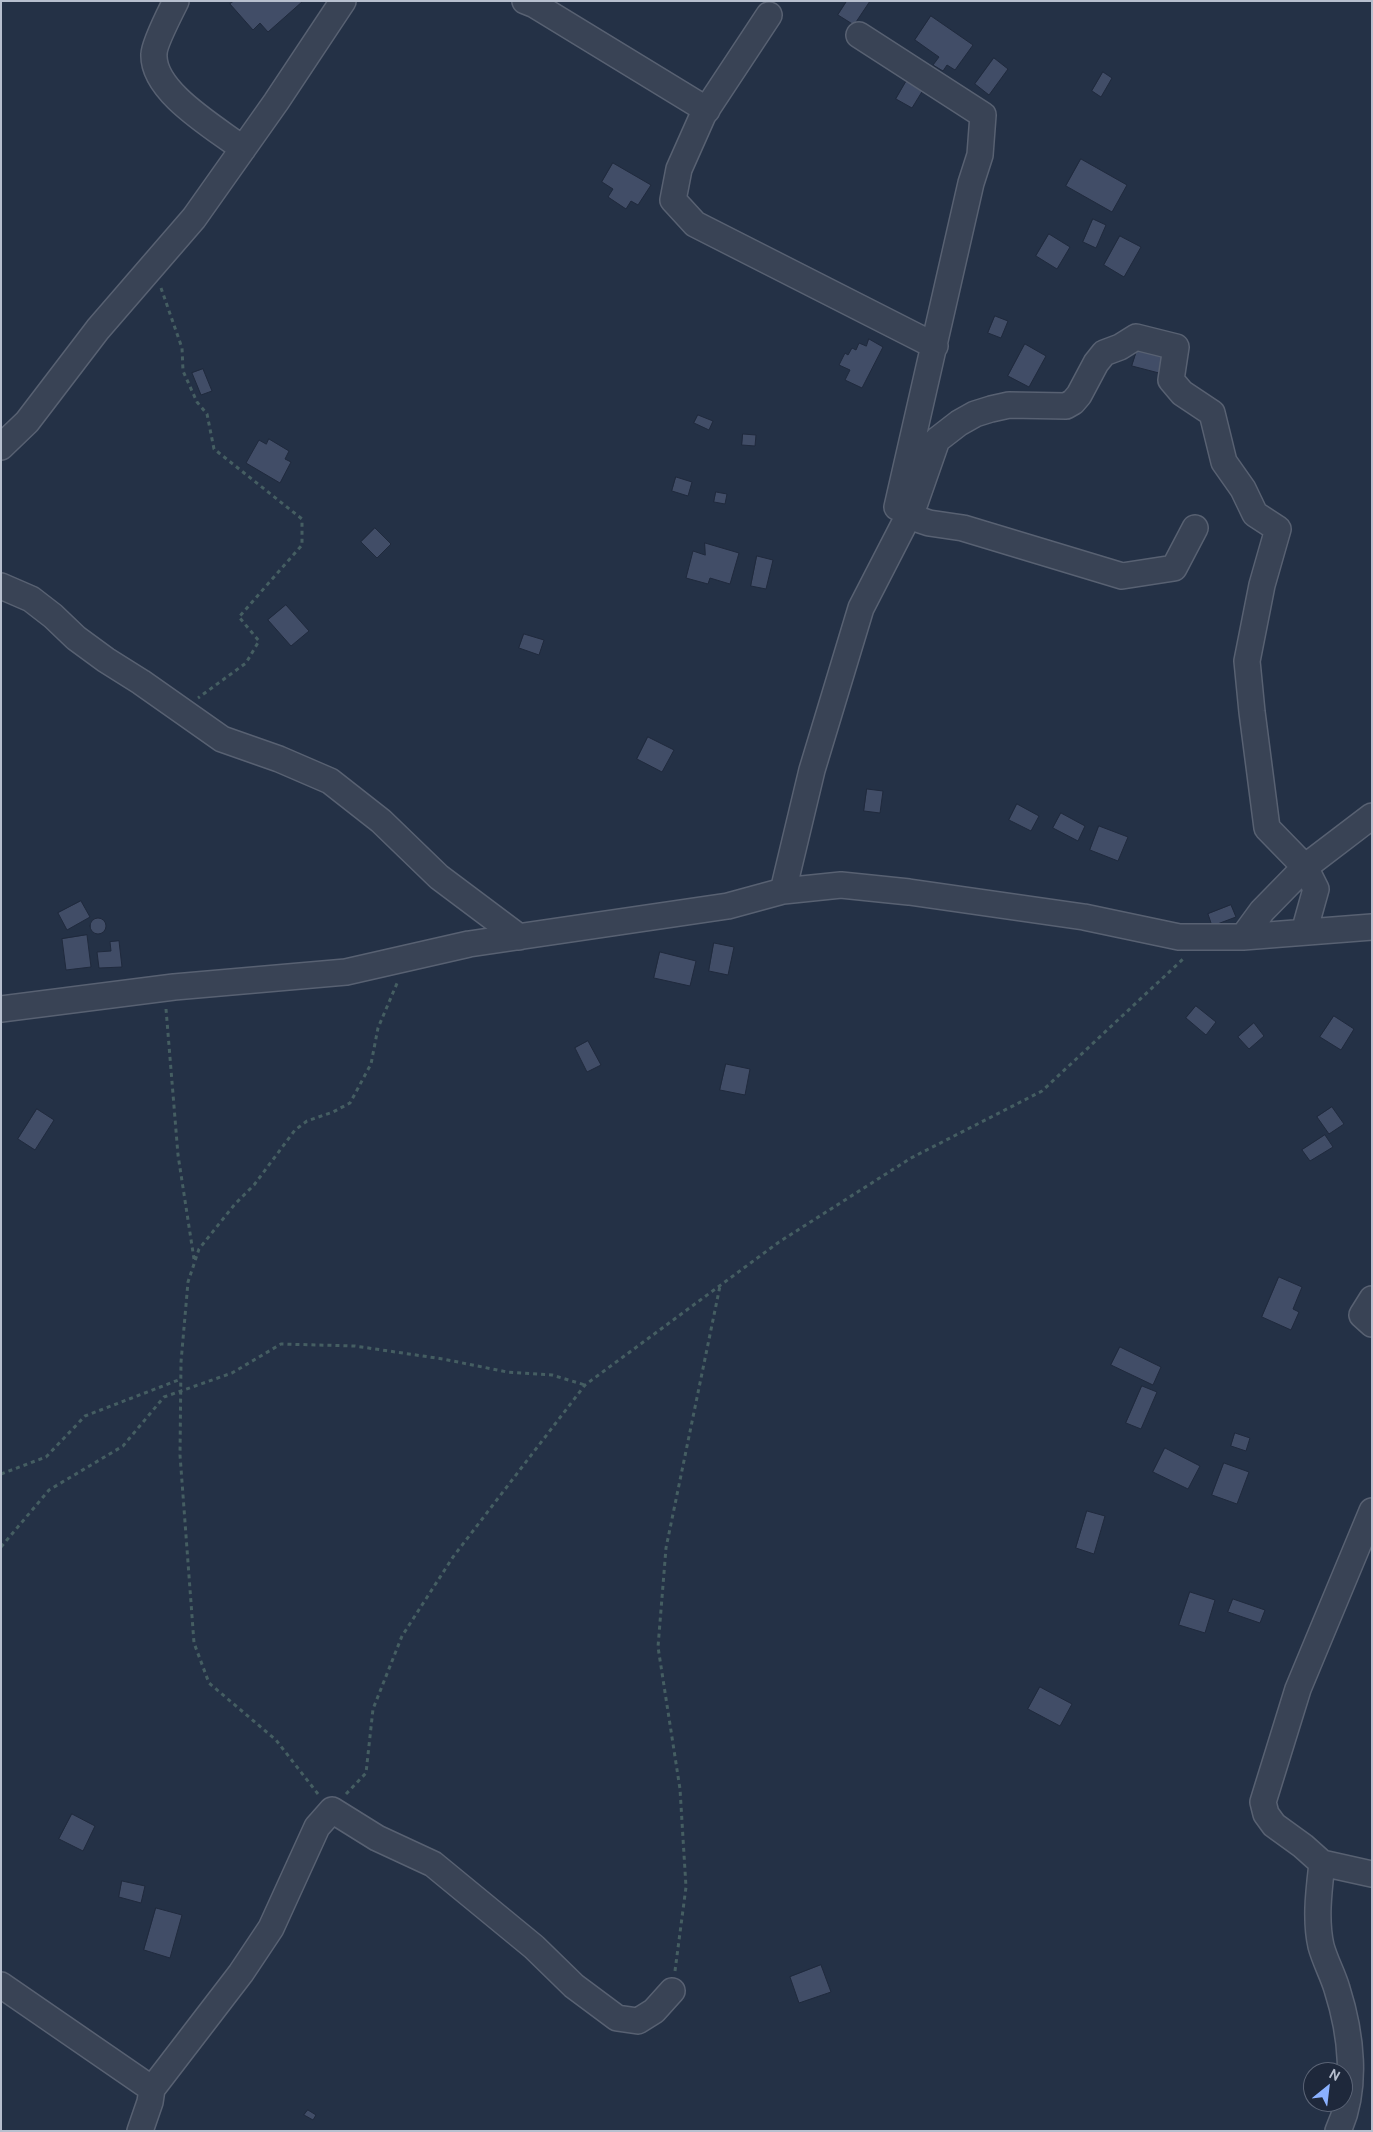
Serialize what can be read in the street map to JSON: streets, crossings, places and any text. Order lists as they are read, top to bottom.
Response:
{
  "north": "top right"
}
